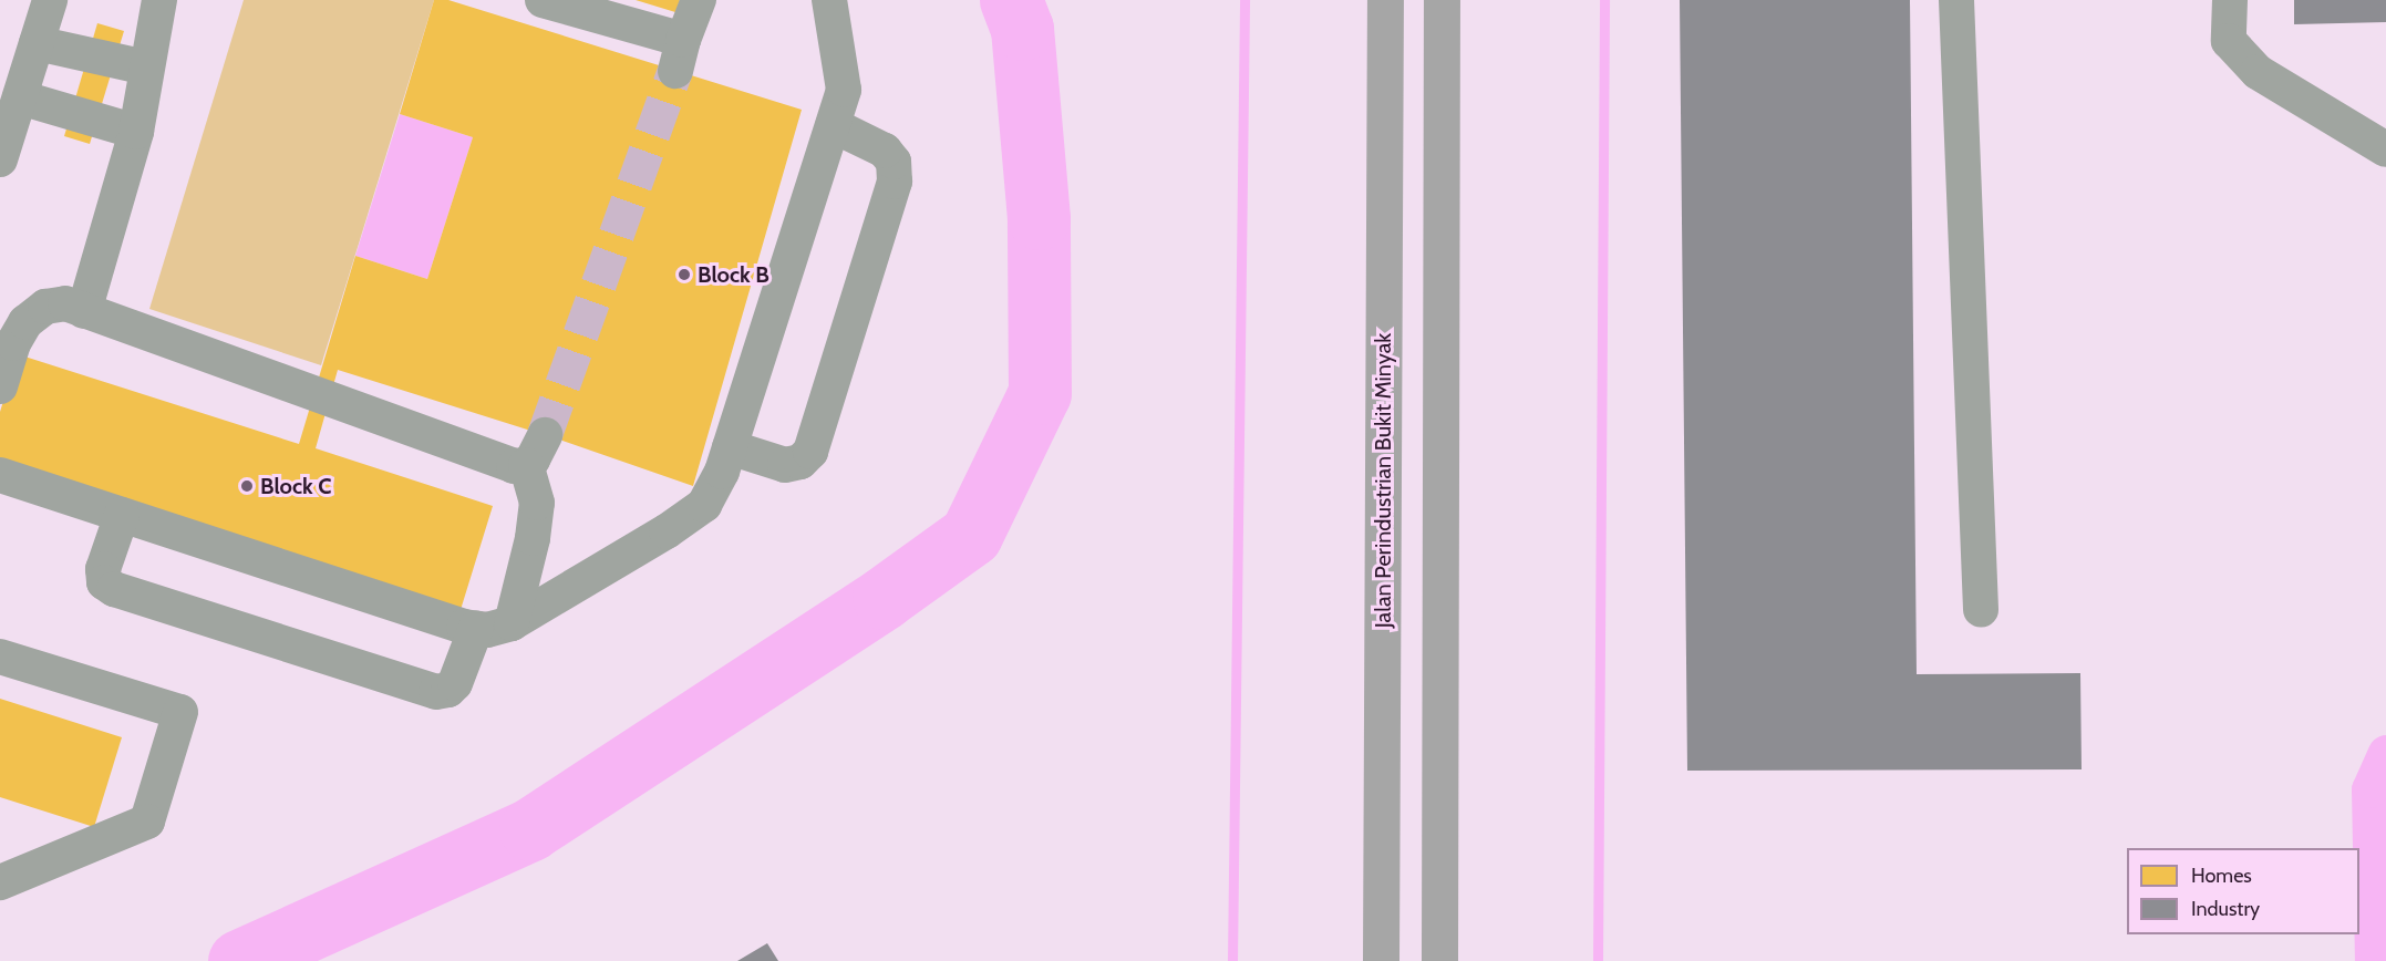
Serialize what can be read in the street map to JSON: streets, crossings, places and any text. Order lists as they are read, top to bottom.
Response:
{
  "streets": {
    "main road": ["Jalan Perindustrian Bukit Minyak"]
  },
  "places": ["Block B", "Block C"],
  "legend": ["Homes", "Industry"]
}
